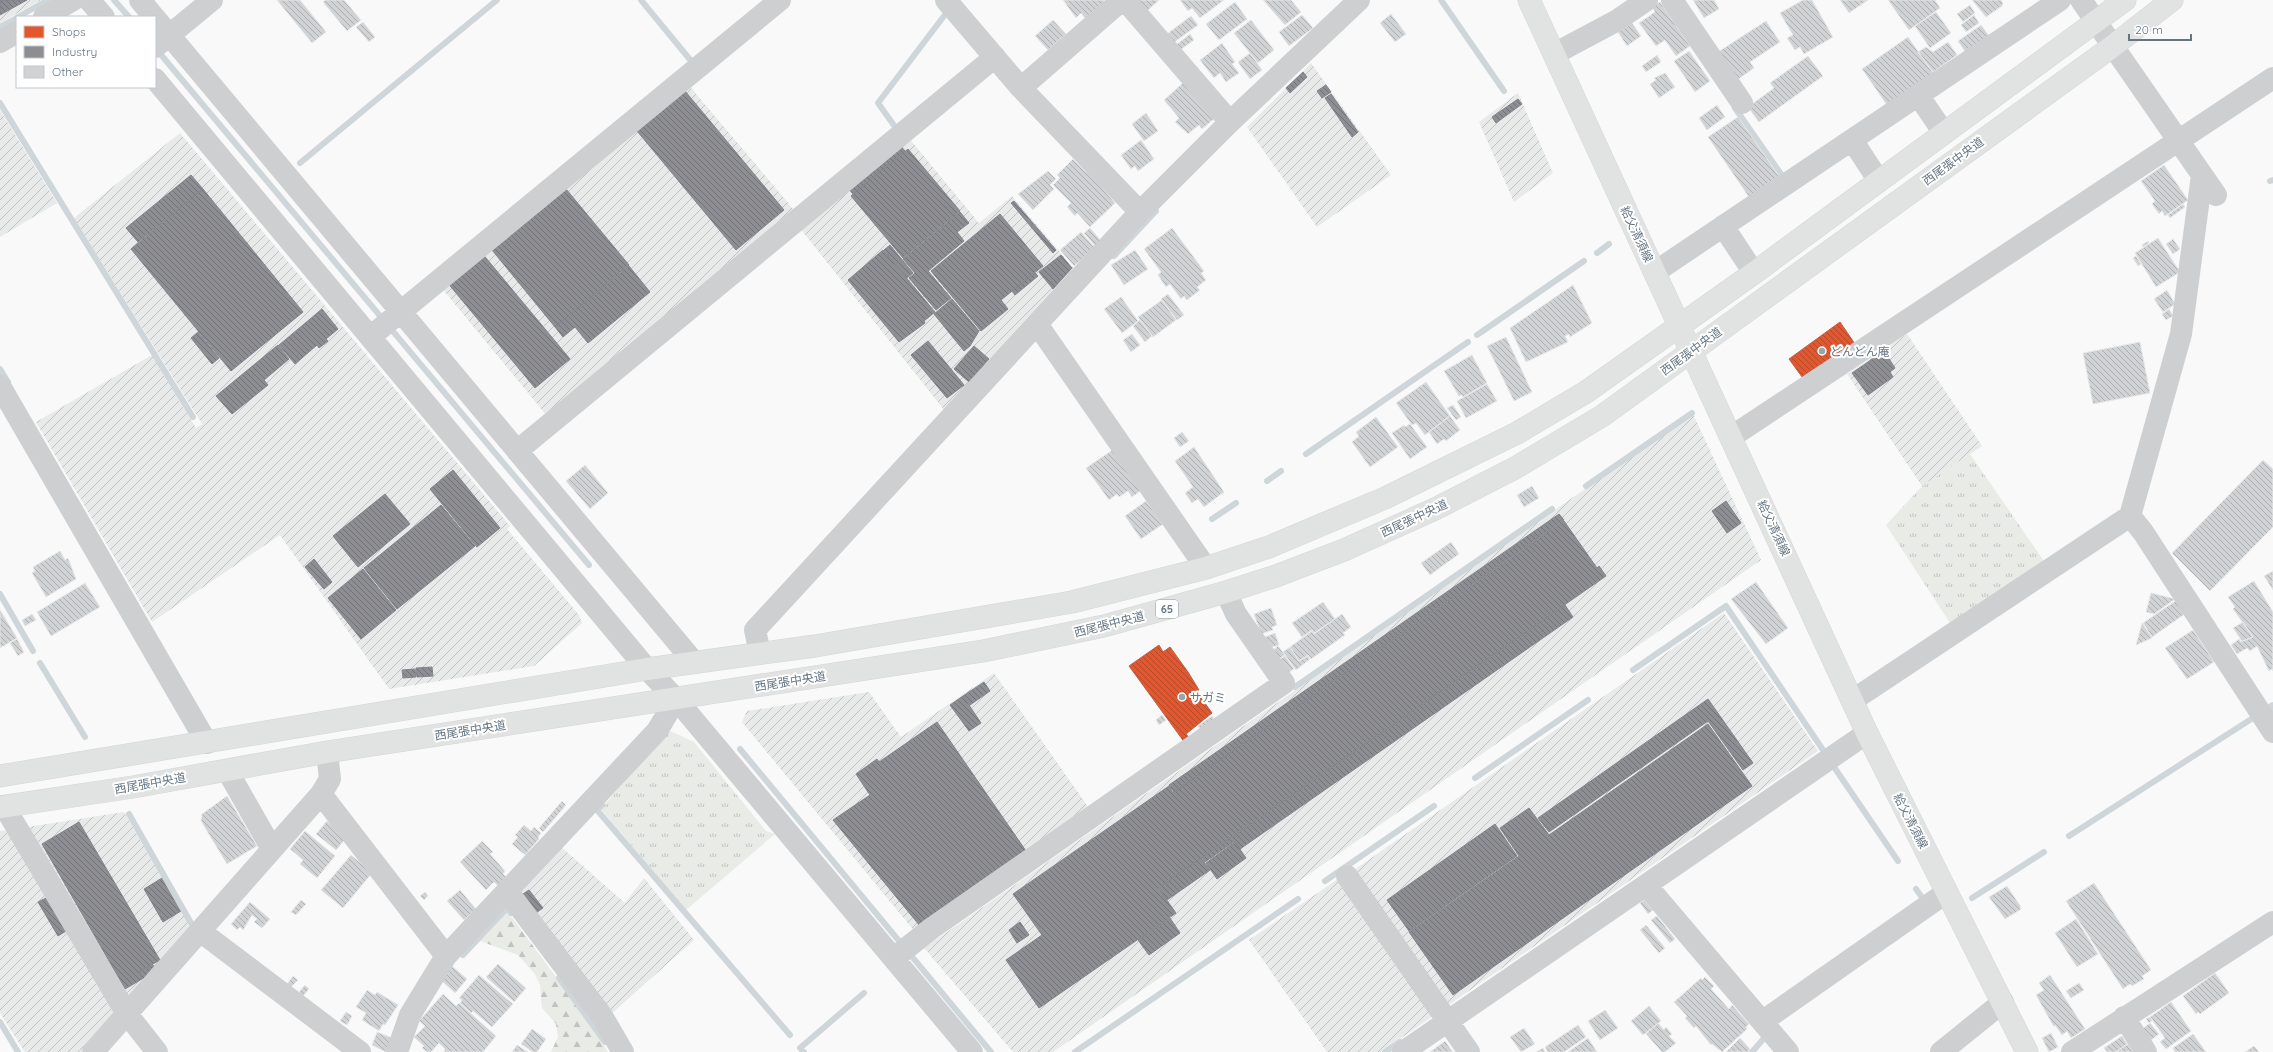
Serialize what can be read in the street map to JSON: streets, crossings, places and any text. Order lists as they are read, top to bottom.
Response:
{
  "streets": {
    "main road": ["西尾張中央道", "給父清須線", "65"]
  },
  "crossings": [
    ["西尾張中央道", "給父清須線"]
  ],
  "places": ["どんどん庵", "サガミ"],
  "legend": ["Shops", "Industry", "Other"],
  "scale_bar": "20 m"
}
